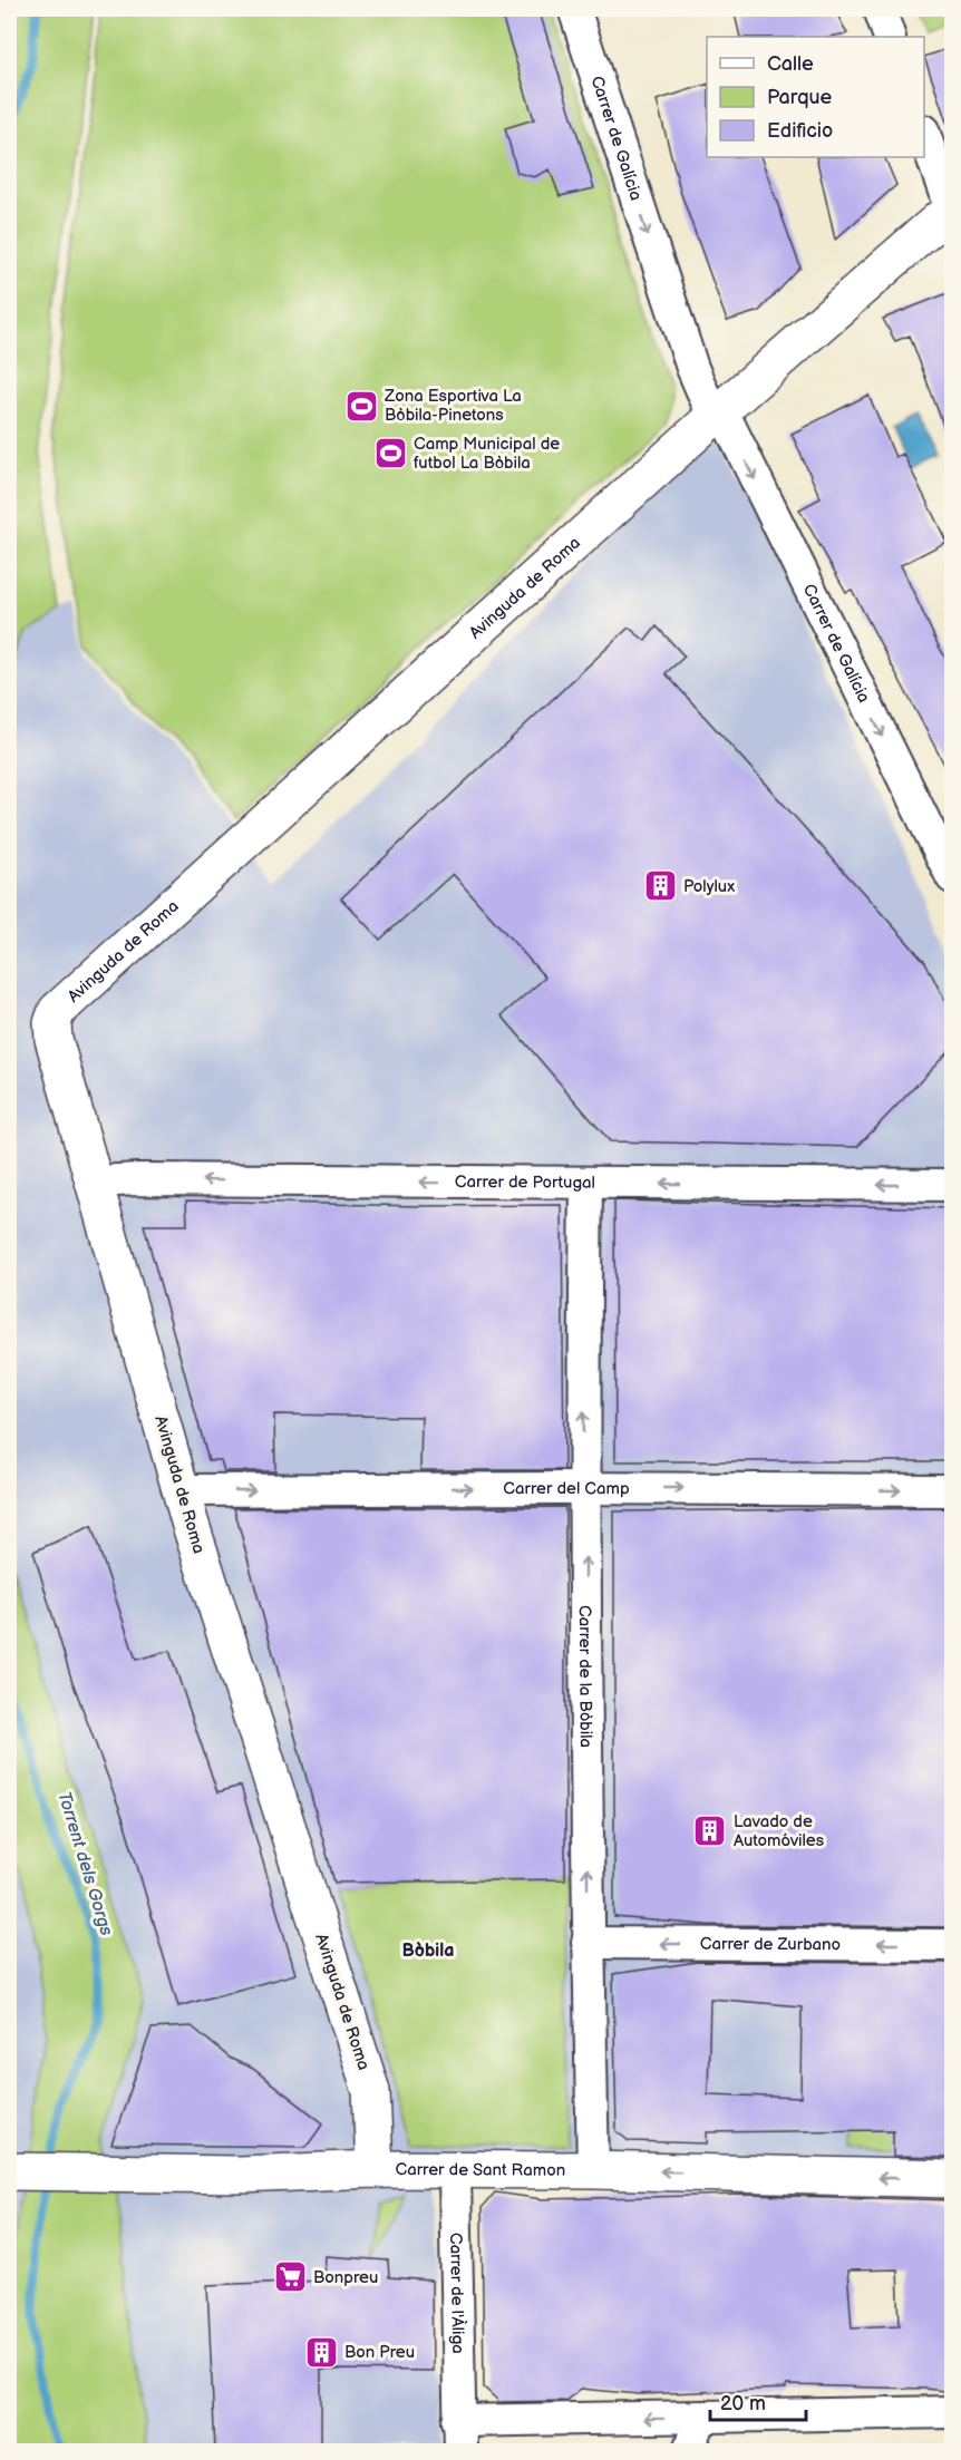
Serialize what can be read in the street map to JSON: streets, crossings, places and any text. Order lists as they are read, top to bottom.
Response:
{
  "streets": {
    "street": [
      "Carrer de Galícia",
      "Avinguda de Roma",
      "Carrer de Portugal",
      "Carrer del Camp",
      "Carrer de la Bòbila",
      "Carrer de Zurbano",
      "Carrer de Sant Ramon",
      "Carrer de l'Àliga"
    ]
  },
  "crossings": [
    ["Carrer de Galícia", "Avinguda de Roma"],
    ["Avinguda de Roma", "Carrer de Portugal"],
    ["Avinguda de Roma", "Carrer del Camp"],
    ["Avinguda de Roma", "Carrer de Sant Ramon"],
    ["Carrer de Portugal", "Carrer de la Bòbila"],
    ["Carrer del Camp", "Carrer de la Bòbila"],
    ["Carrer de la Bòbila", "Carrer de Zurbano"],
    ["Carrer de la Bòbila", "Carrer de Sant Ramon"],
    ["Carrer de Sant Ramon", "Carrer de l'Àliga"]
  ],
  "one_way": [
    "Carrer de Galícia",
    "Carrer de Portugal",
    "Carrer del Camp",
    "Carrer de la Bòbila",
    "Carrer de Zurbano",
    "Carrer de Sant Ramon"
  ],
  "districts": ["Bòbila"],
  "water": ["Torrent dels Gorgs"],
  "places": {
    "sports": ["Zona Esportiva La Bòbila-Pinetons", "Camp Municipal de futbol La Bòbila"],
    "building": ["Polylux", "Lavado de Automóviles", "Bon Preu"],
    "supermarket": ["Bonpreu"]
  },
  "legend": ["Calle", "Parque", "Edificio"],
  "scale_bar": "20 m"
}
